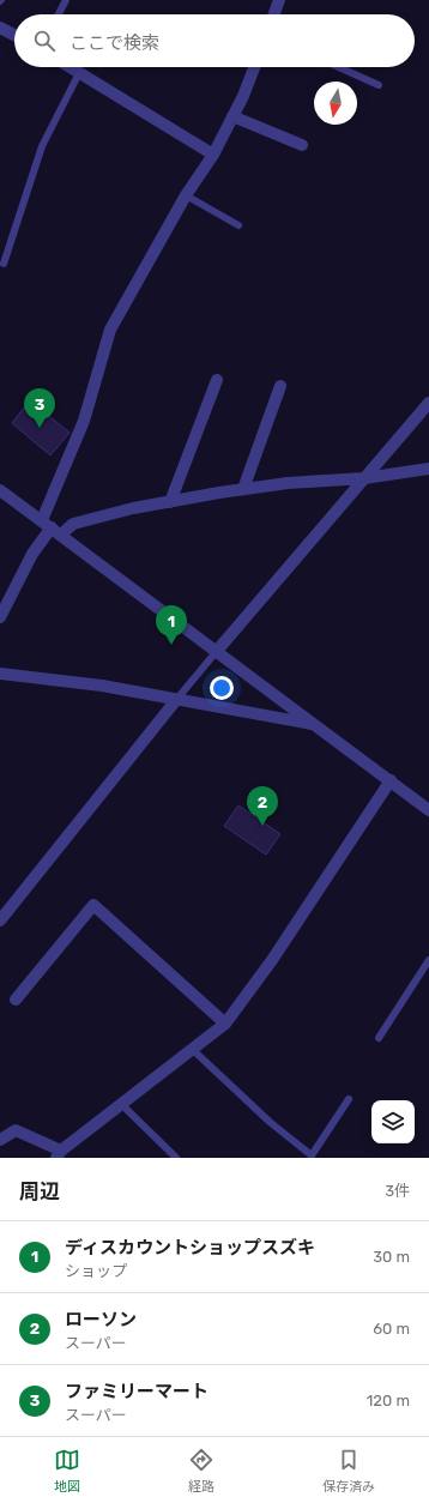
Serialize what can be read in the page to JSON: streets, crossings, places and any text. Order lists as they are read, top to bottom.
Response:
{
  "north": "bottom",
  "page": {
    "search": "ここで検索",
    "pins": ["3", "1", "2"],
    "heading": ["周辺", "3件"],
    "list": [
      {
        "mark": "1",
        "name": "ディスカウントショップスズキ",
        "note": "ショップ",
        "value": "30 m"
      },
      {
        "mark": "2",
        "name": "ローソン",
        "note": "スーパー",
        "value": "60 m"
      },
      {
        "mark": "3",
        "name": "ファミリーマート",
        "note": "スーパー",
        "value": "120 m"
      }
    ],
    "nav": ["地図", "経路", "保存済み"]
  }
}
